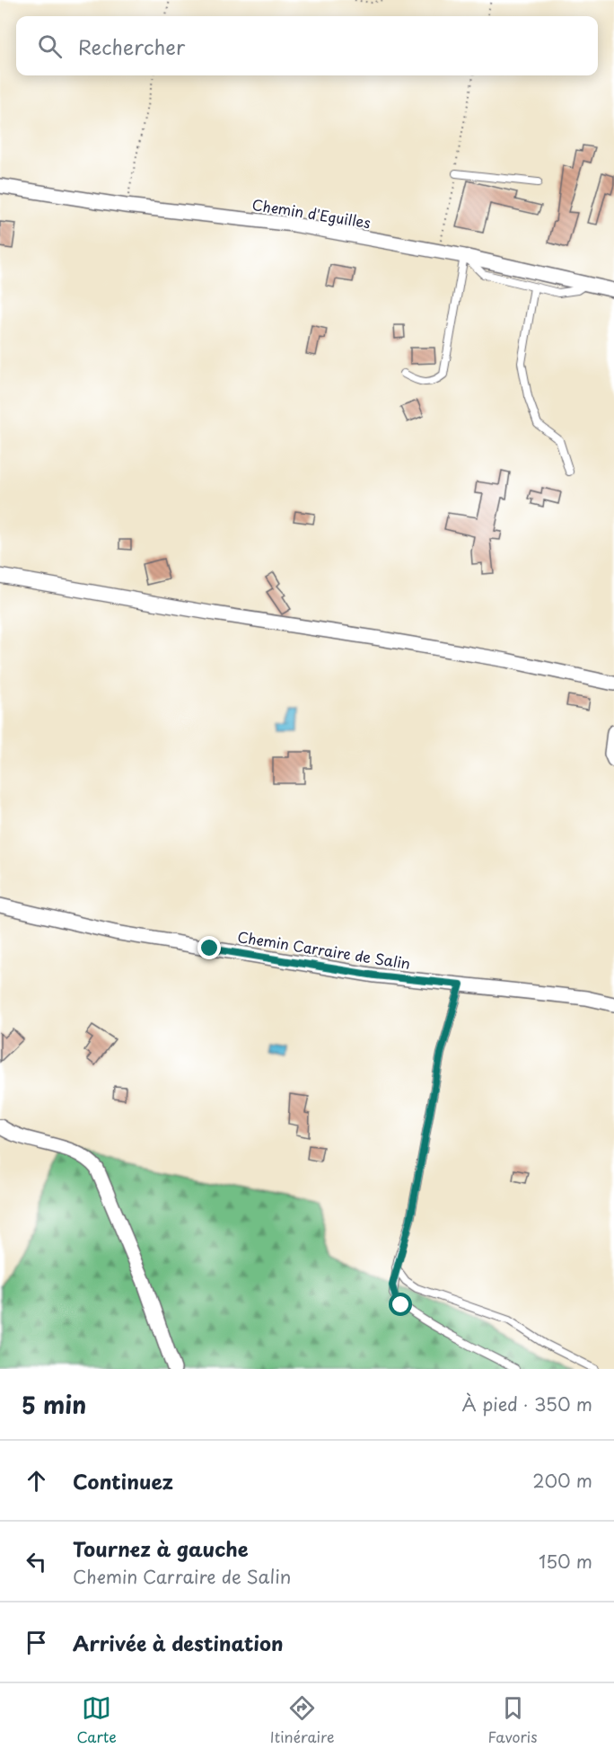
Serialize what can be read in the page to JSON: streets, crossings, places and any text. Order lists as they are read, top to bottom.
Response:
{
  "streets": {
    "street": ["Chemin d'Eguilles", "Chemin Carraire de Salin"]
  },
  "page": {
    "search": "Rechercher",
    "heading": ["5 min", "À pied · 350 m"],
    "list": [
      ["Continuez", "200 m"],
      ["Tournez à gauche", "Chemin Carraire de Salin", "150 m"],
      "Arrivée à destination"
    ],
    "nav": ["Carte", "Itinéraire", "Favoris"]
  }
}
